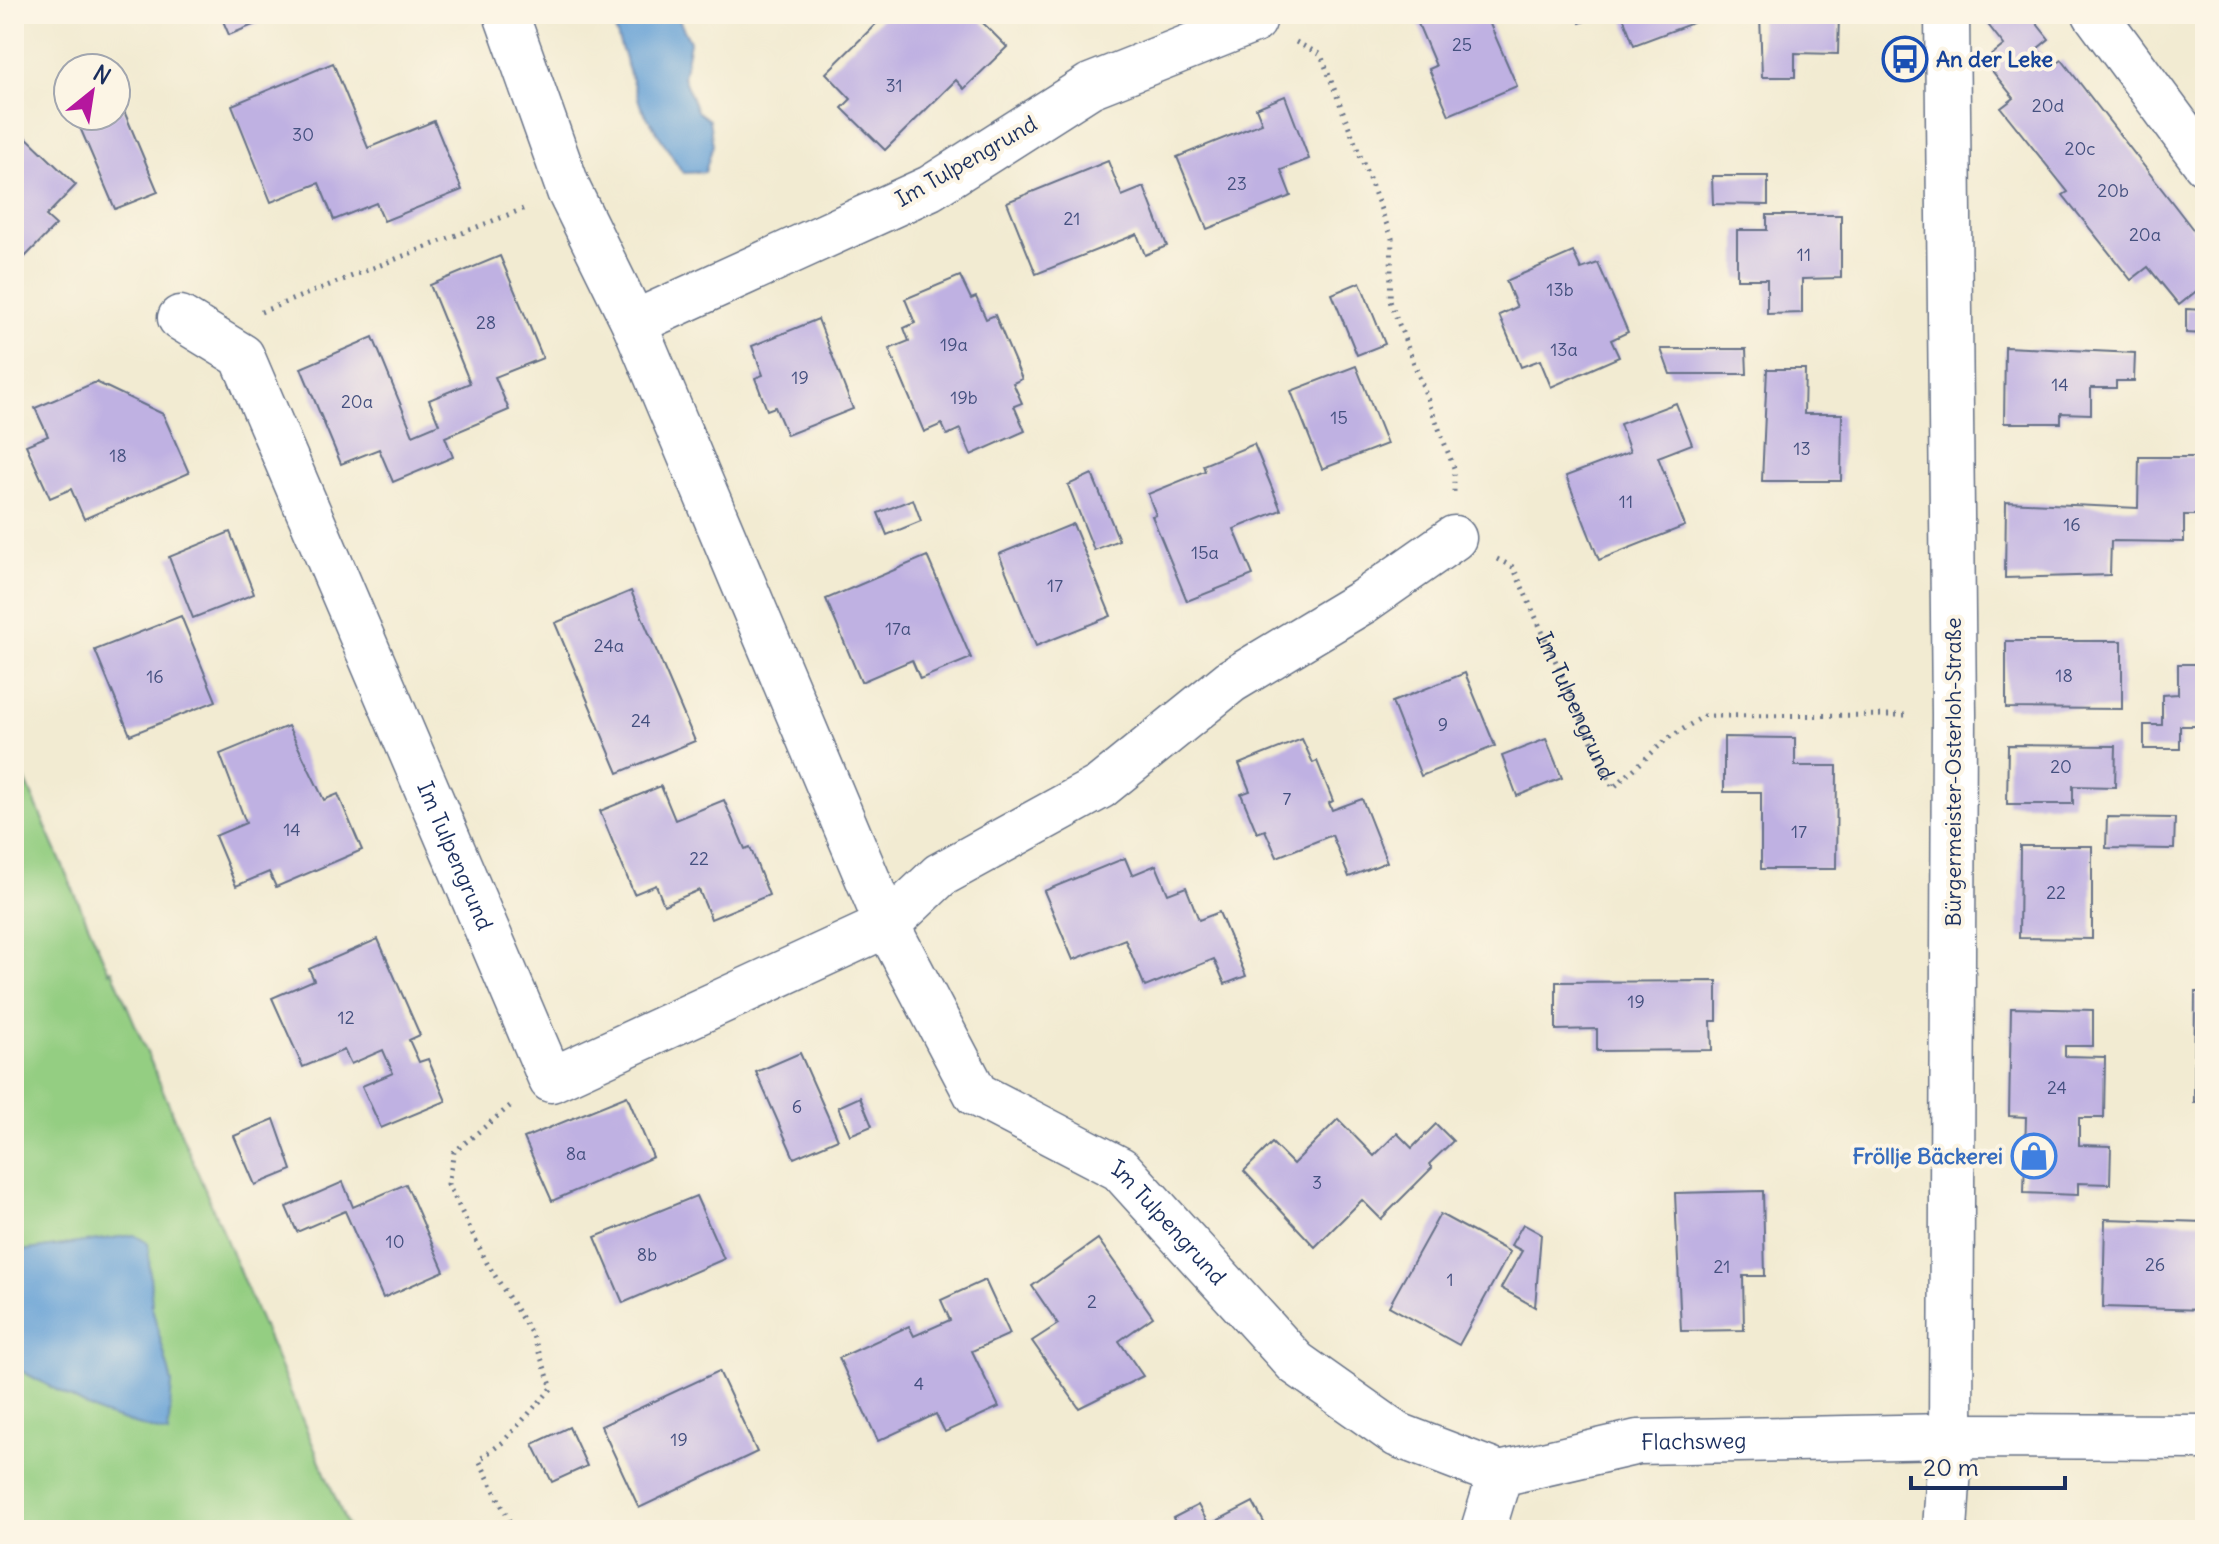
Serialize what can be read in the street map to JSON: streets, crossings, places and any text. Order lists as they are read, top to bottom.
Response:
{
  "streets": {
    "street": ["Im Tulpengrund", "Bürgermeister-Osterloh-Straße", "Flachsweg"]
  },
  "crossings": [
    ["Im Tulpengrund", "Bürgermeister-Osterloh-Straße"],
    ["Im Tulpengrund", "Flachsweg"],
    ["Bürgermeister-Osterloh-Straße", "Flachsweg"]
  ],
  "places": {
    "bus stop": ["An der Leke"],
    "shop": ["Fröllje Bäckerei"]
  },
  "house_numbers": [
    "25",
    "31",
    "20d",
    "30",
    "20c",
    "23",
    "20b",
    "21",
    "20a",
    "11",
    "13b",
    "28",
    "19a",
    "13a",
    "19",
    "14",
    "19b",
    "20a",
    "15",
    "13",
    "18",
    "11",
    "16",
    "15a",
    "17",
    "17a",
    "24a",
    "18",
    "16",
    "24",
    "9",
    "20",
    "7",
    "14",
    "17",
    "22",
    "22",
    "19",
    "12",
    "24",
    "6",
    "8a",
    "3",
    "10",
    "8b",
    "26",
    "21",
    "1",
    "2",
    "4",
    "19"
  ],
  "scale_bar": "20 m",
  "north": "top right"
}
